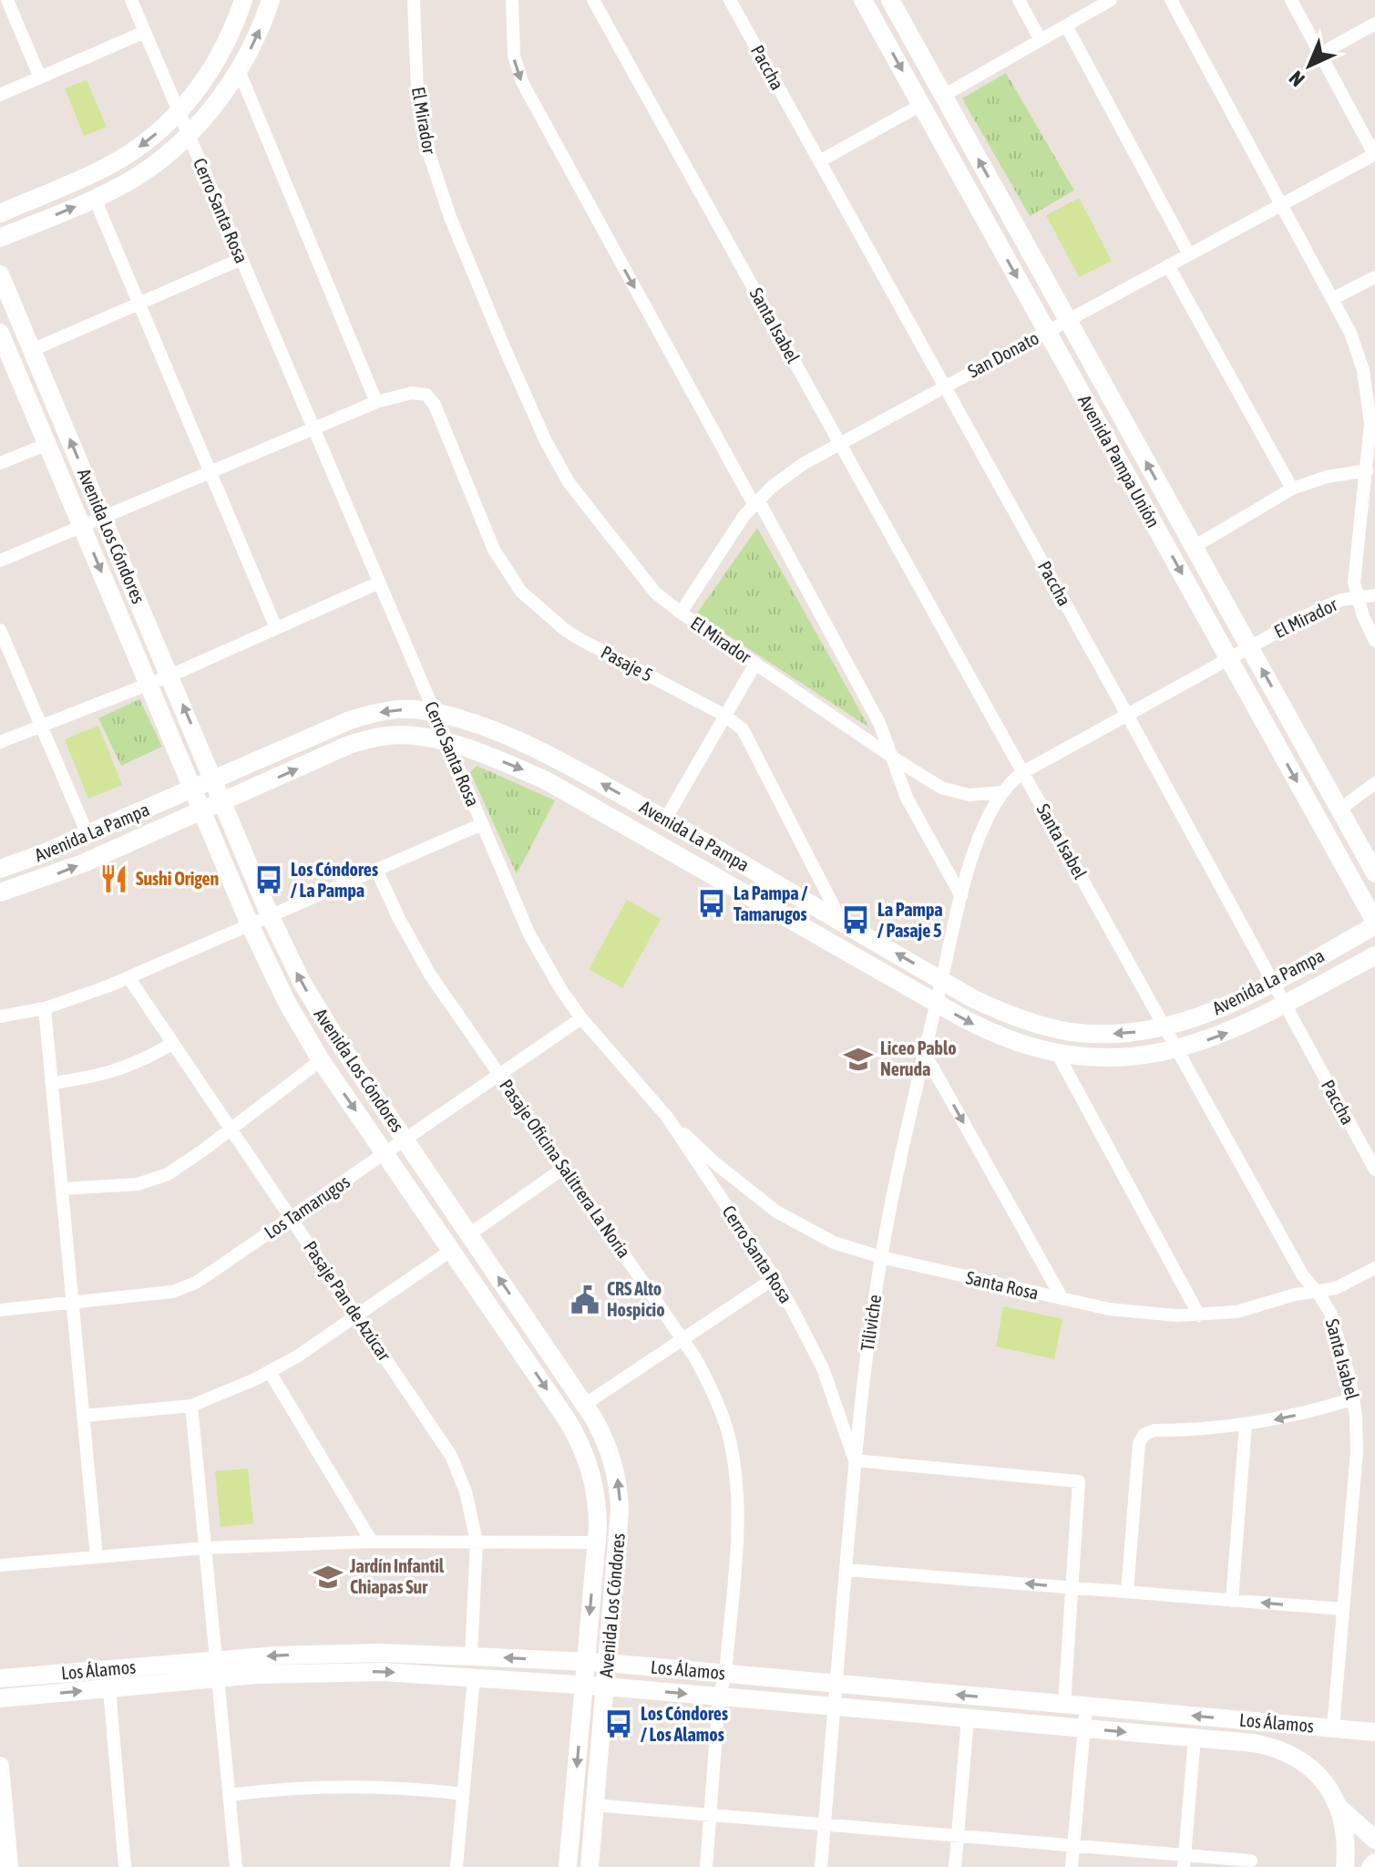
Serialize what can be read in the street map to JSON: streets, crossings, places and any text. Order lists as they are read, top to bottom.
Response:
{
  "streets": {
    "street": [
      "Paccha",
      "El Mirador",
      "Cerro Santa Rosa",
      "Santa Isabel",
      "San Donato",
      "Avenida Pampa Unión",
      "Avenida Los Cóndores",
      "Pasaje 5",
      "Avenida La Pampa",
      "Pasaje Oficina Salitrera La Noria",
      "Los Tamarugos",
      "Santa Rosa",
      "Pasaje Pan de Azúcar",
      "Tiliviche",
      "Los Álamos"
    ]
  },
  "crossings": [
    ["Paccha", "El Mirador"],
    ["Paccha", "San Donato"],
    ["Paccha", "Avenida La Pampa"],
    ["El Mirador", "Santa Isabel"],
    ["El Mirador", "San Donato"],
    ["El Mirador", "Avenida Pampa Unión"],
    ["El Mirador", "Tiliviche"],
    ["Cerro Santa Rosa", "Avenida La Pampa"],
    ["Cerro Santa Rosa", "Los Tamarugos"],
    ["Cerro Santa Rosa", "Santa Rosa"],
    ["Cerro Santa Rosa", "Tiliviche"],
    ["Santa Isabel", "San Donato"],
    ["Santa Isabel", "Avenida La Pampa"],
    ["Santa Isabel", "Santa Rosa"],
    ["Santa Isabel", "Los Álamos"],
    ["San Donato", "Avenida Pampa Unión"],
    ["Avenida Pampa Unión", "Avenida La Pampa"],
    ["Avenida Los Cóndores", "Avenida La Pampa"],
    ["Avenida Los Cóndores", "Los Tamarugos"],
    ["Avenida Los Cóndores", "Los Álamos"],
    ["Pasaje 5", "Avenida La Pampa"],
    ["Avenida La Pampa", "Tiliviche"],
    ["Pasaje Oficina Salitrera La Noria", "Los Tamarugos"],
    ["Pasaje Oficina Salitrera La Noria", "Los Álamos"],
    ["Los Tamarugos", "Pasaje Pan de Azúcar"],
    ["Santa Rosa", "Tiliviche"],
    ["Pasaje Pan de Azúcar", "Los Álamos"],
    ["Tiliviche", "Los Álamos"]
  ],
  "places": {
    "restaurant": ["Sushi Origen"],
    "bus stop": [
      "Los Cóndores / La Pampa",
      "La Pampa / Tamarugos",
      "La Pampa / Pasaje 5",
      "Los Cóndores / Los Alamos"
    ],
    "school or university": ["Liceo Pablo Neruda", "Jardín Infantil Chiapas Sur"],
    "public building": ["CRS Alto Hospicio"]
  },
  "north": "bottom left"
}
